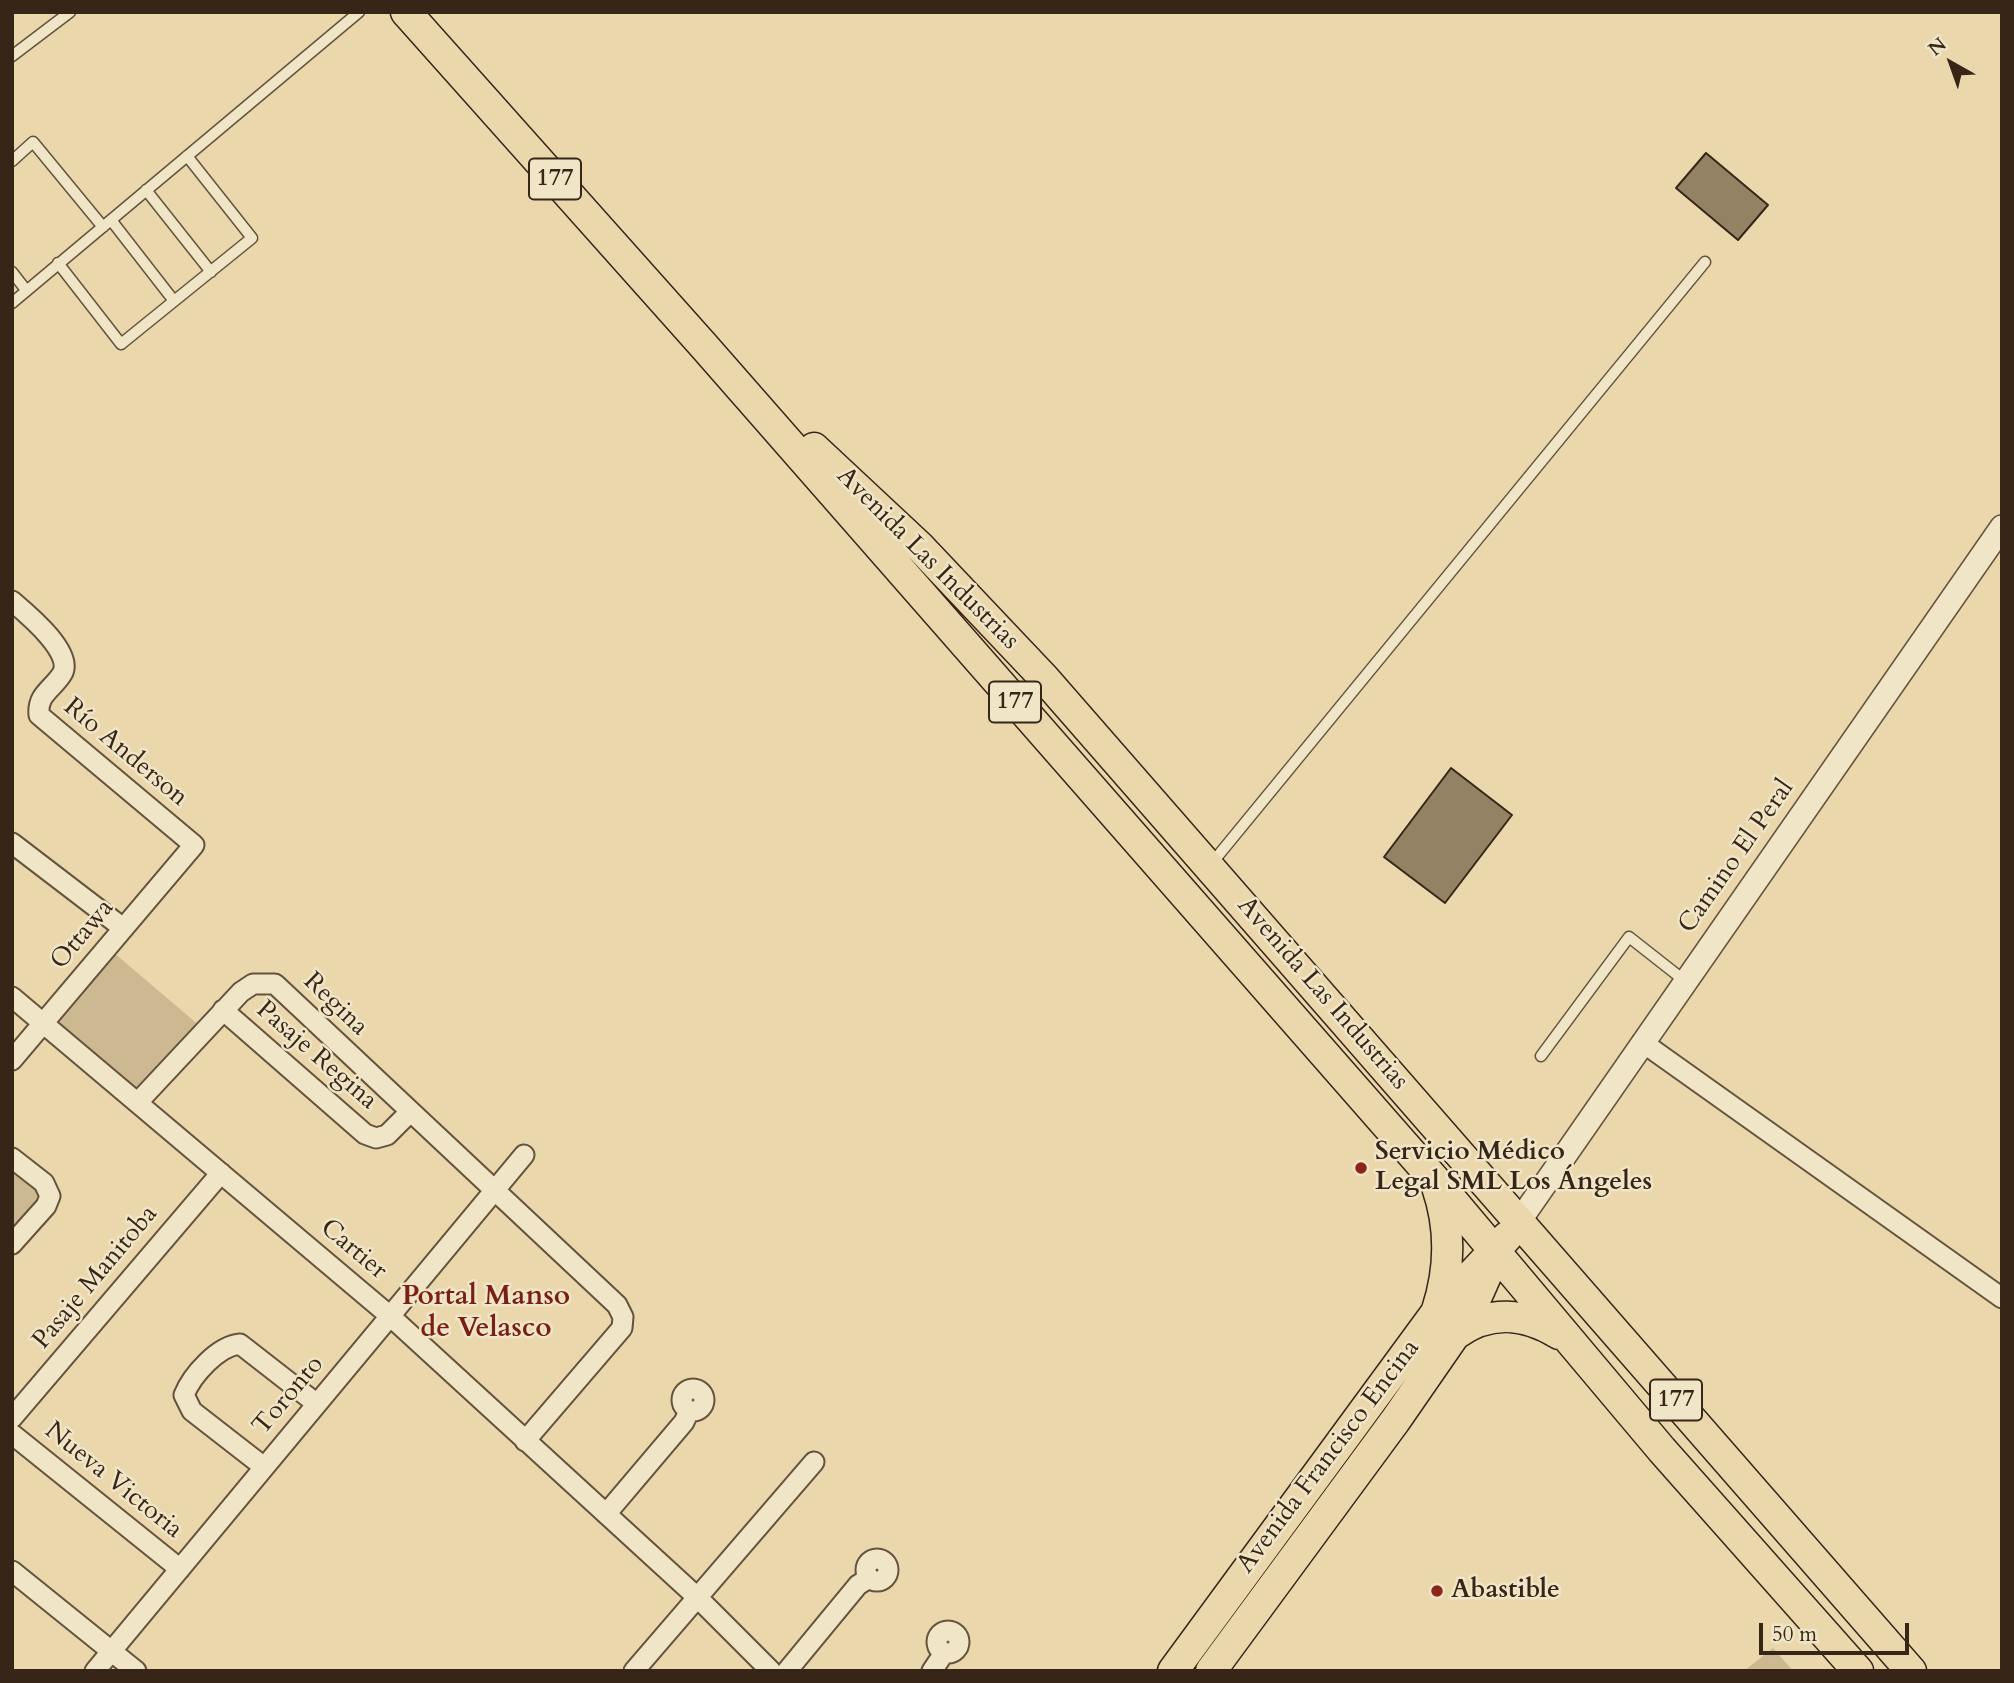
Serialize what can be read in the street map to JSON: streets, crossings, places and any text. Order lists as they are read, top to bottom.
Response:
{
  "streets": {
    "main road": ["177", "Avenida Las Industrias", "Avenida Francisco Encina"],
    "street": [
      "Río Anderson",
      "Camino El Peral",
      "Ottawa",
      "Regina",
      "Pasaje Regina",
      "Cartier",
      "Pasaje Manitoba",
      "Toronto",
      "Nueva Victoria"
    ]
  },
  "crossings": [
    ["Avenida Las Industrias", "Camino El Peral"],
    ["Avenida Las Industrias", "Avenida Francisco Encina"],
    ["Río Anderson", "Ottawa"],
    ["Camino El Peral", "Avenida Francisco Encina"],
    ["Ottawa", "Cartier"],
    ["Regina", "Pasaje Regina"],
    ["Regina", "Cartier"],
    ["Regina", "Toronto"],
    ["Cartier", "Pasaje Manitoba"],
    ["Cartier", "Toronto"],
    ["Toronto", "Nueva Victoria"]
  ],
  "districts": ["Portal Manso de Velasco"],
  "places": ["Servicio Médico Legal SML Los Ángeles", "Abastible"],
  "scale_bar": "50 m",
  "north": "top left"
}
